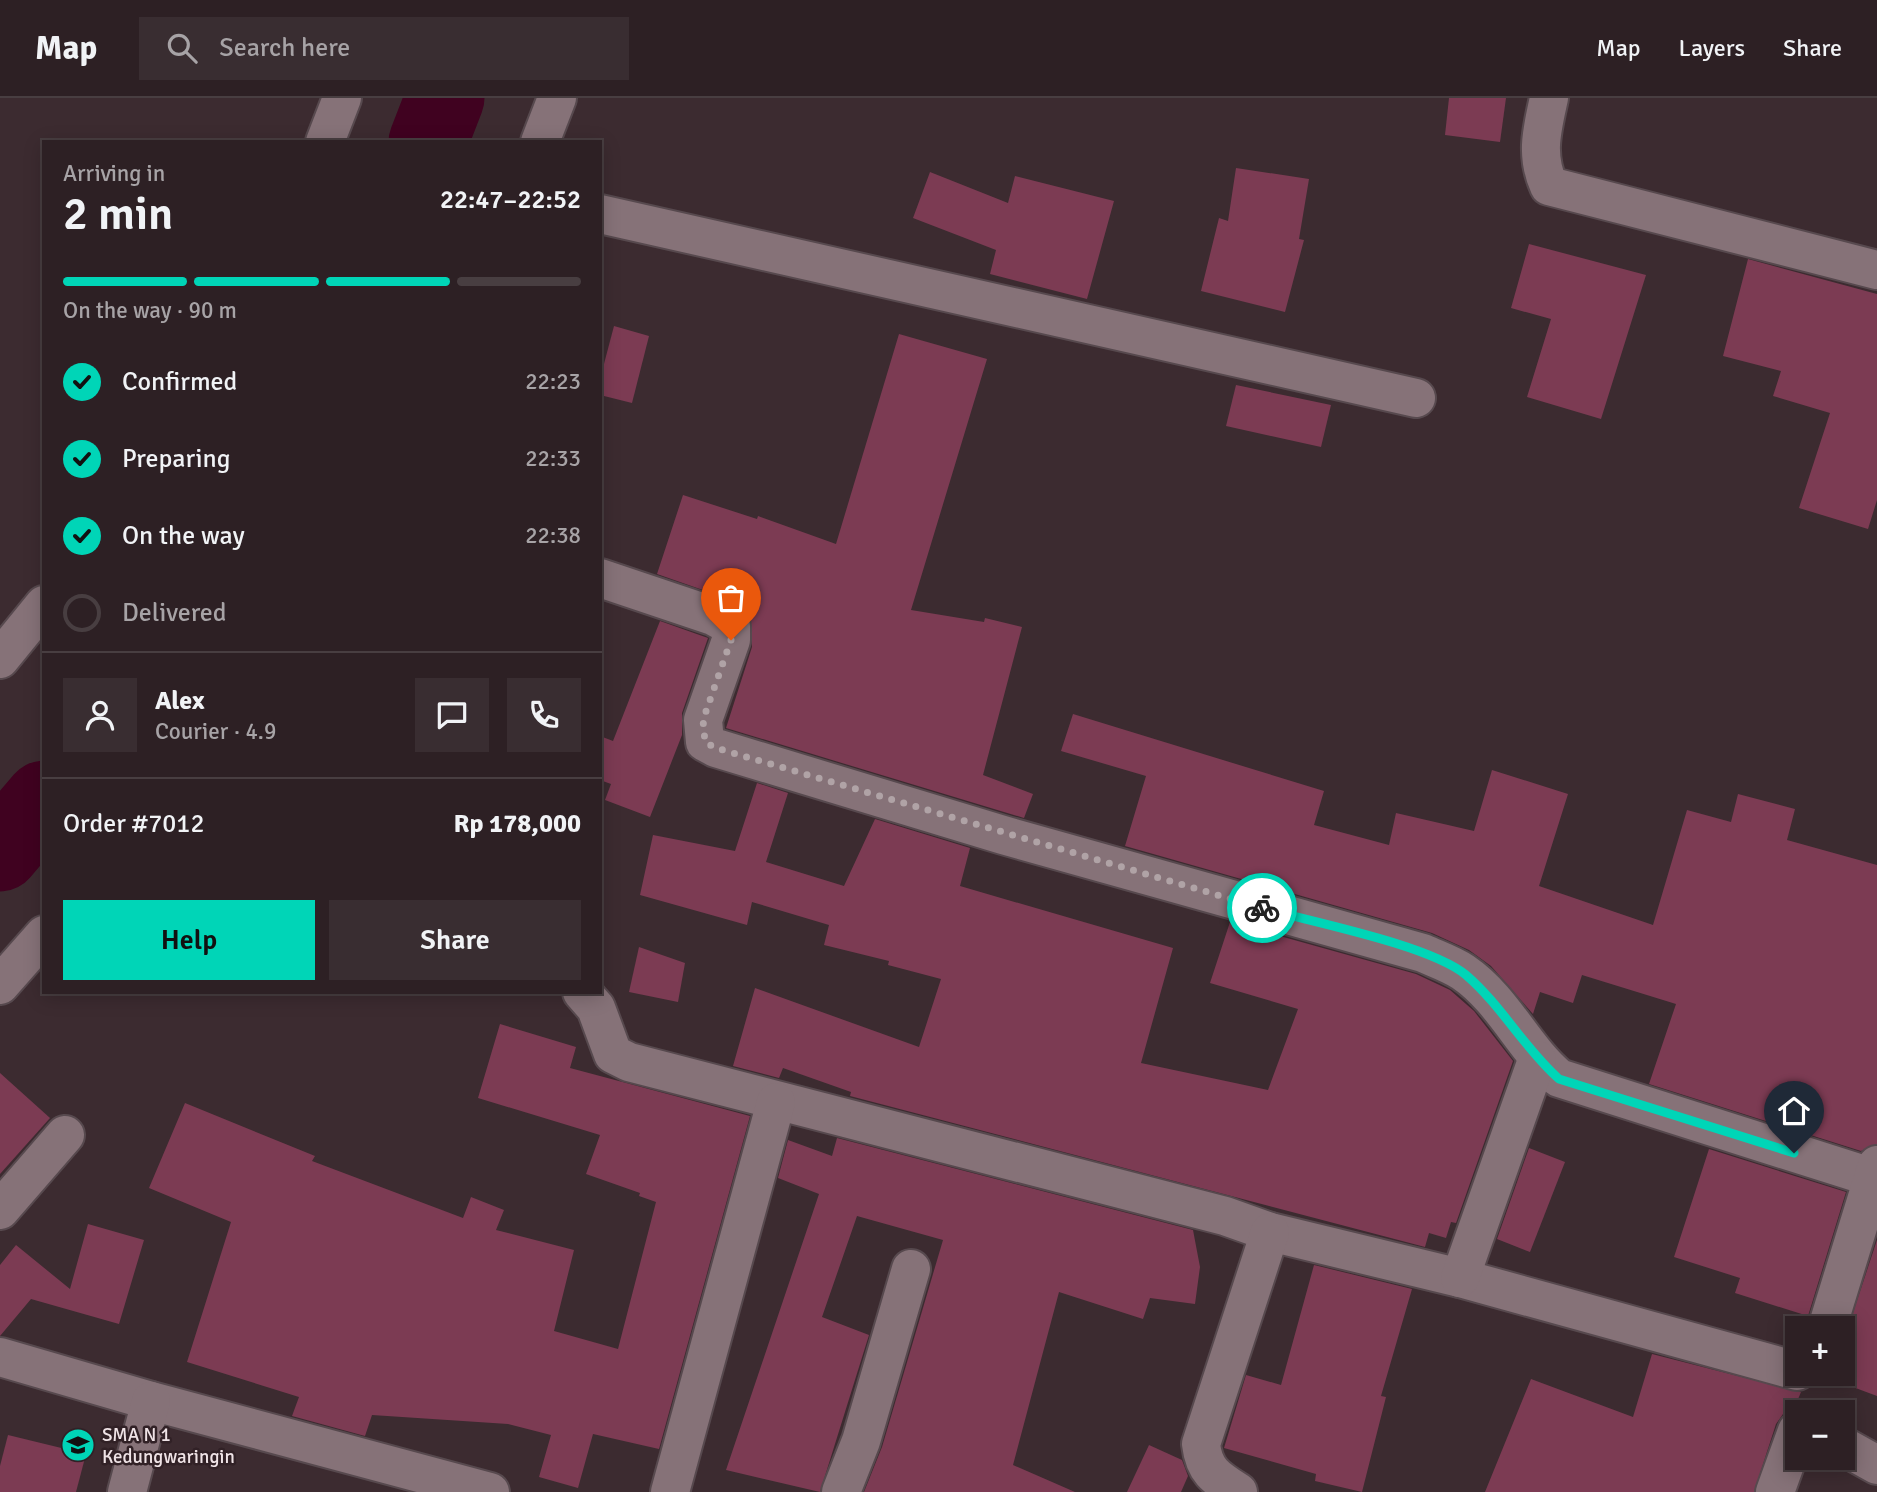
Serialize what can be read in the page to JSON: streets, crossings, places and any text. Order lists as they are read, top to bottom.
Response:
{
  "places": {
    "school or university": ["SMA N 1 Kedungwaringin"]
  },
  "page": {
    "header": "Map",
    "search": "Search here",
    "nav": ["Map", "Layers", "Share"],
    "heading": ["2 min", "Arriving in", "22:47–22:52"],
    "panel": [
      "Alex",
      "Courier · 4.9",
      "Order #7012",
      "Rp 178,000"
    ],
    "bar": "On the way · 90 m",
    "list": [
      ["Confirmed", "22:23"],
      ["Preparing", "22:33"],
      ["On the way", "22:38"],
      "Delivered"
    ],
    "buttons": ["Help", "Share"],
    "map_buttons": ["+", "−"]
  }
}
